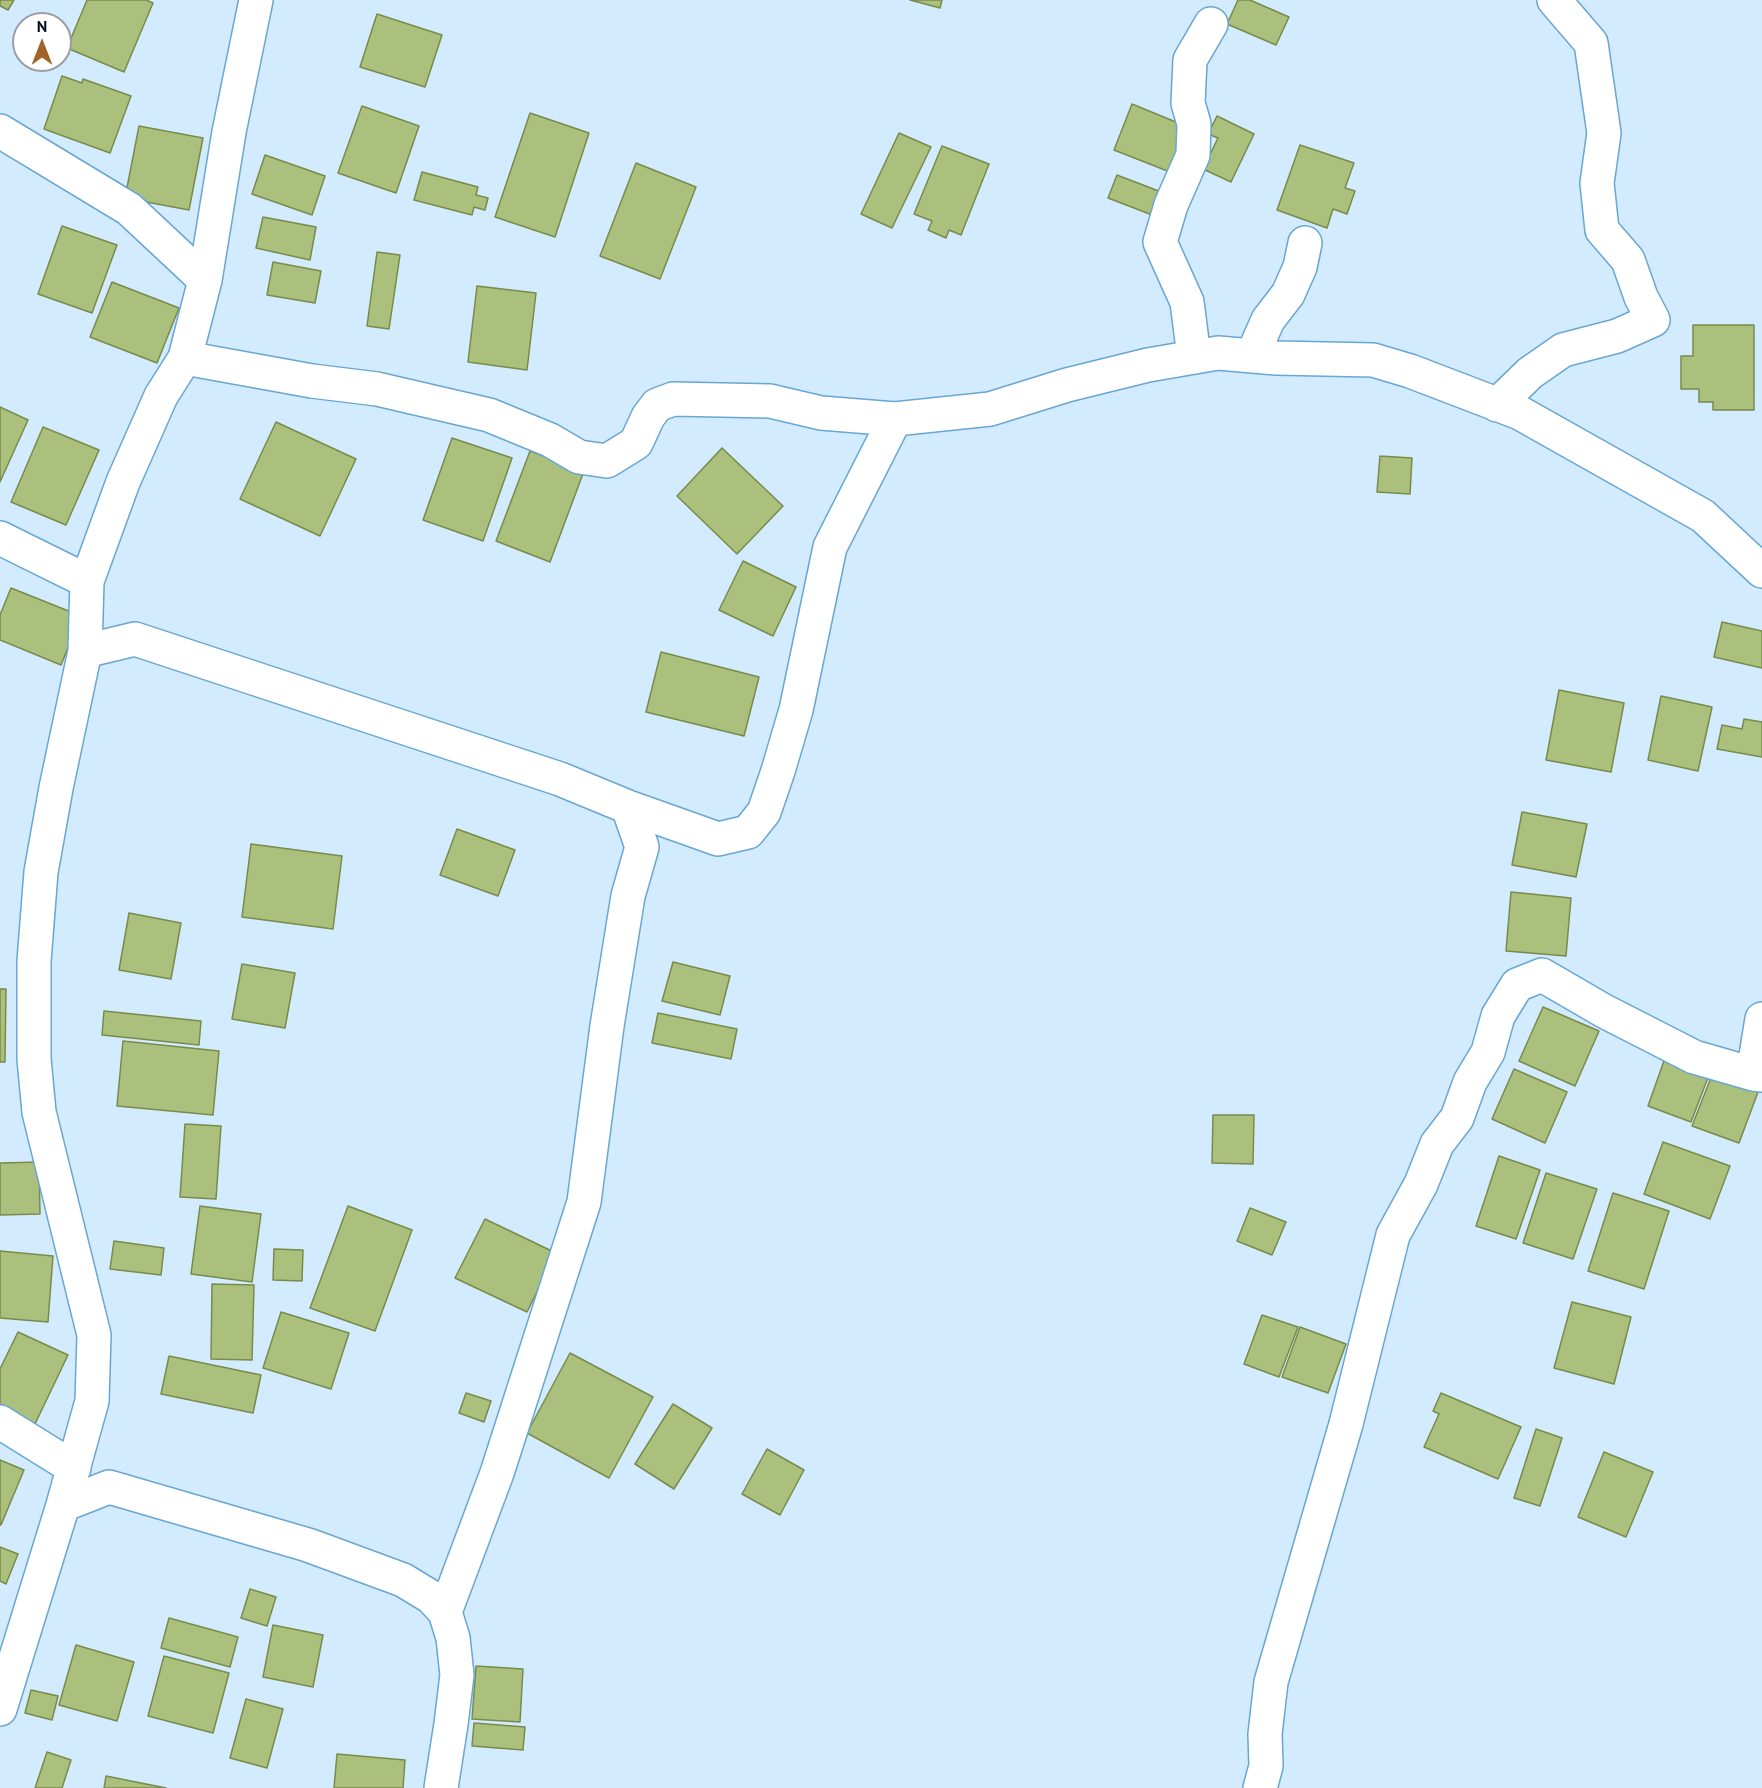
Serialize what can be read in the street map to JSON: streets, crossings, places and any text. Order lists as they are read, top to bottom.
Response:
{
  "north": "top"
}
